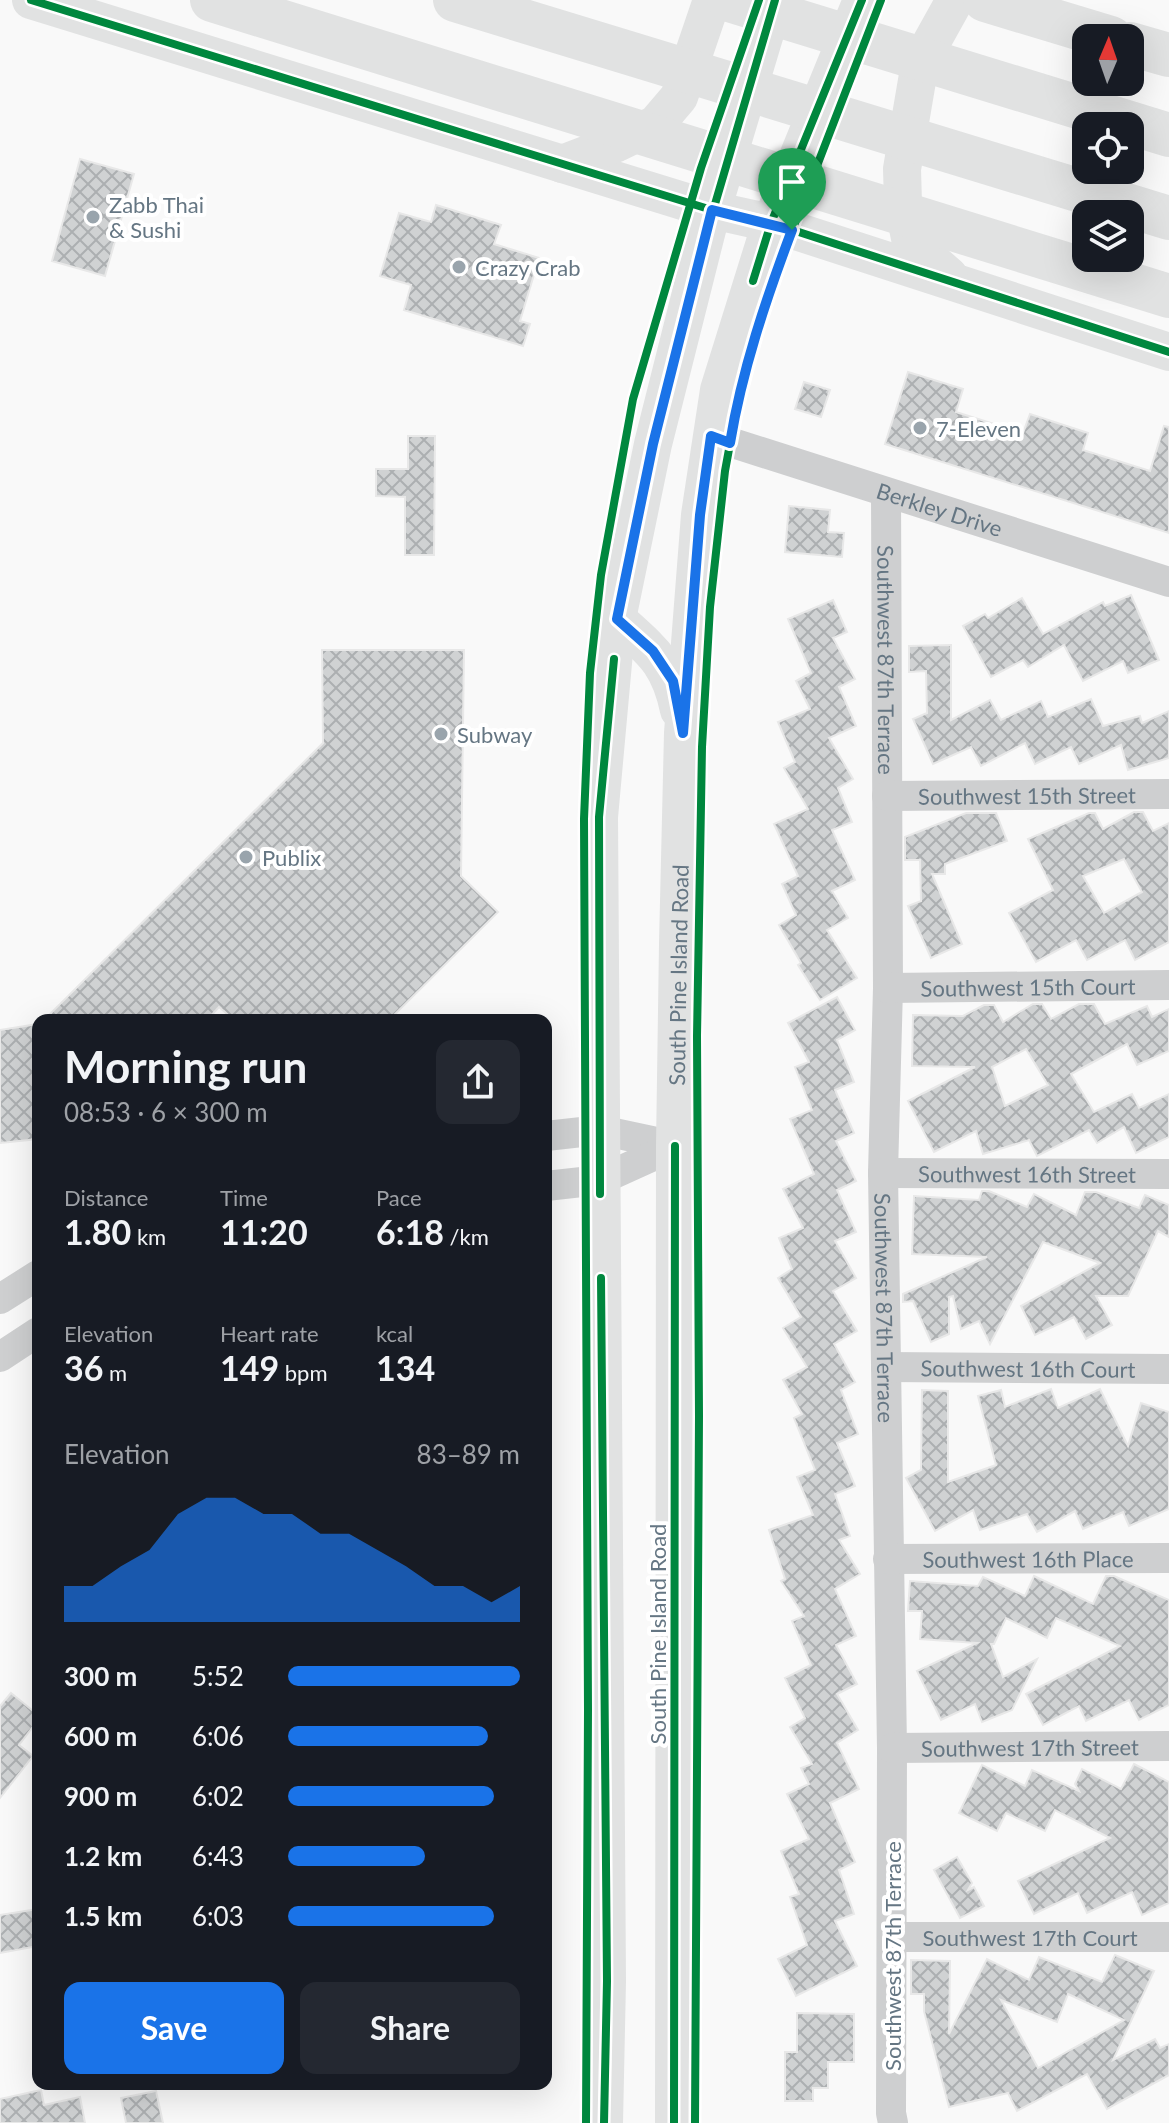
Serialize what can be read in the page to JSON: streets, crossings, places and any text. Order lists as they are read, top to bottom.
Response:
{
  "streets": {
    "main road": ["South Pine Island Road"],
    "street": [
      "Berkley Drive",
      "Southwest 87th Terrace",
      "Southwest 15th Street",
      "Southwest 15th Court",
      "Southwest 16th Street",
      "Southwest 16th Court",
      "Southwest 16th Place",
      "Southwest 17th Street",
      "Southwest 17th Court"
    ]
  },
  "crossings": [
    ["Berkley Drive", "Southwest 87th Terrace"],
    ["Berkley Drive", "South Pine Island Road"],
    ["Southwest 87th Terrace", "Southwest 15th Street"],
    ["Southwest 87th Terrace", "Southwest 15th Court"],
    ["Southwest 87th Terrace", "Southwest 16th Street"],
    ["Southwest 87th Terrace", "Southwest 16th Court"],
    ["Southwest 87th Terrace", "Southwest 16th Place"],
    ["Southwest 87th Terrace", "Southwest 17th Street"],
    ["Southwest 87th Terrace", "Southwest 17th Court"]
  ],
  "places": [
    "Zabb Thai & Sushi",
    "Crazy Crab",
    "7-Eleven",
    "Subway",
    "Publix"
  ],
  "north": "top",
  "page": {
    "heading": ["Morning run", "08:53 · 6 × 300 m"],
    "stats": [
      ["Distance", "1.80 km"],
      ["Time", "11:20"],
      ["Pace", "6:18 /km"],
      ["Elevation", "36 m"],
      ["Heart rate", "149 bpm"],
      ["kcal", "134"]
    ],
    "chart": ["Elevation", "83–89 m"],
    "list": [
      {
        "name": "300 m",
        "note": "5:52"
      },
      {
        "name": "600 m",
        "note": "6:06"
      },
      {
        "name": "900 m",
        "note": "6:02"
      },
      {
        "name": "1.2 km",
        "note": "6:43"
      },
      {
        "name": "1.5 km",
        "note": "6:03"
      }
    ],
    "buttons": ["Save", "Share"]
  }
}
